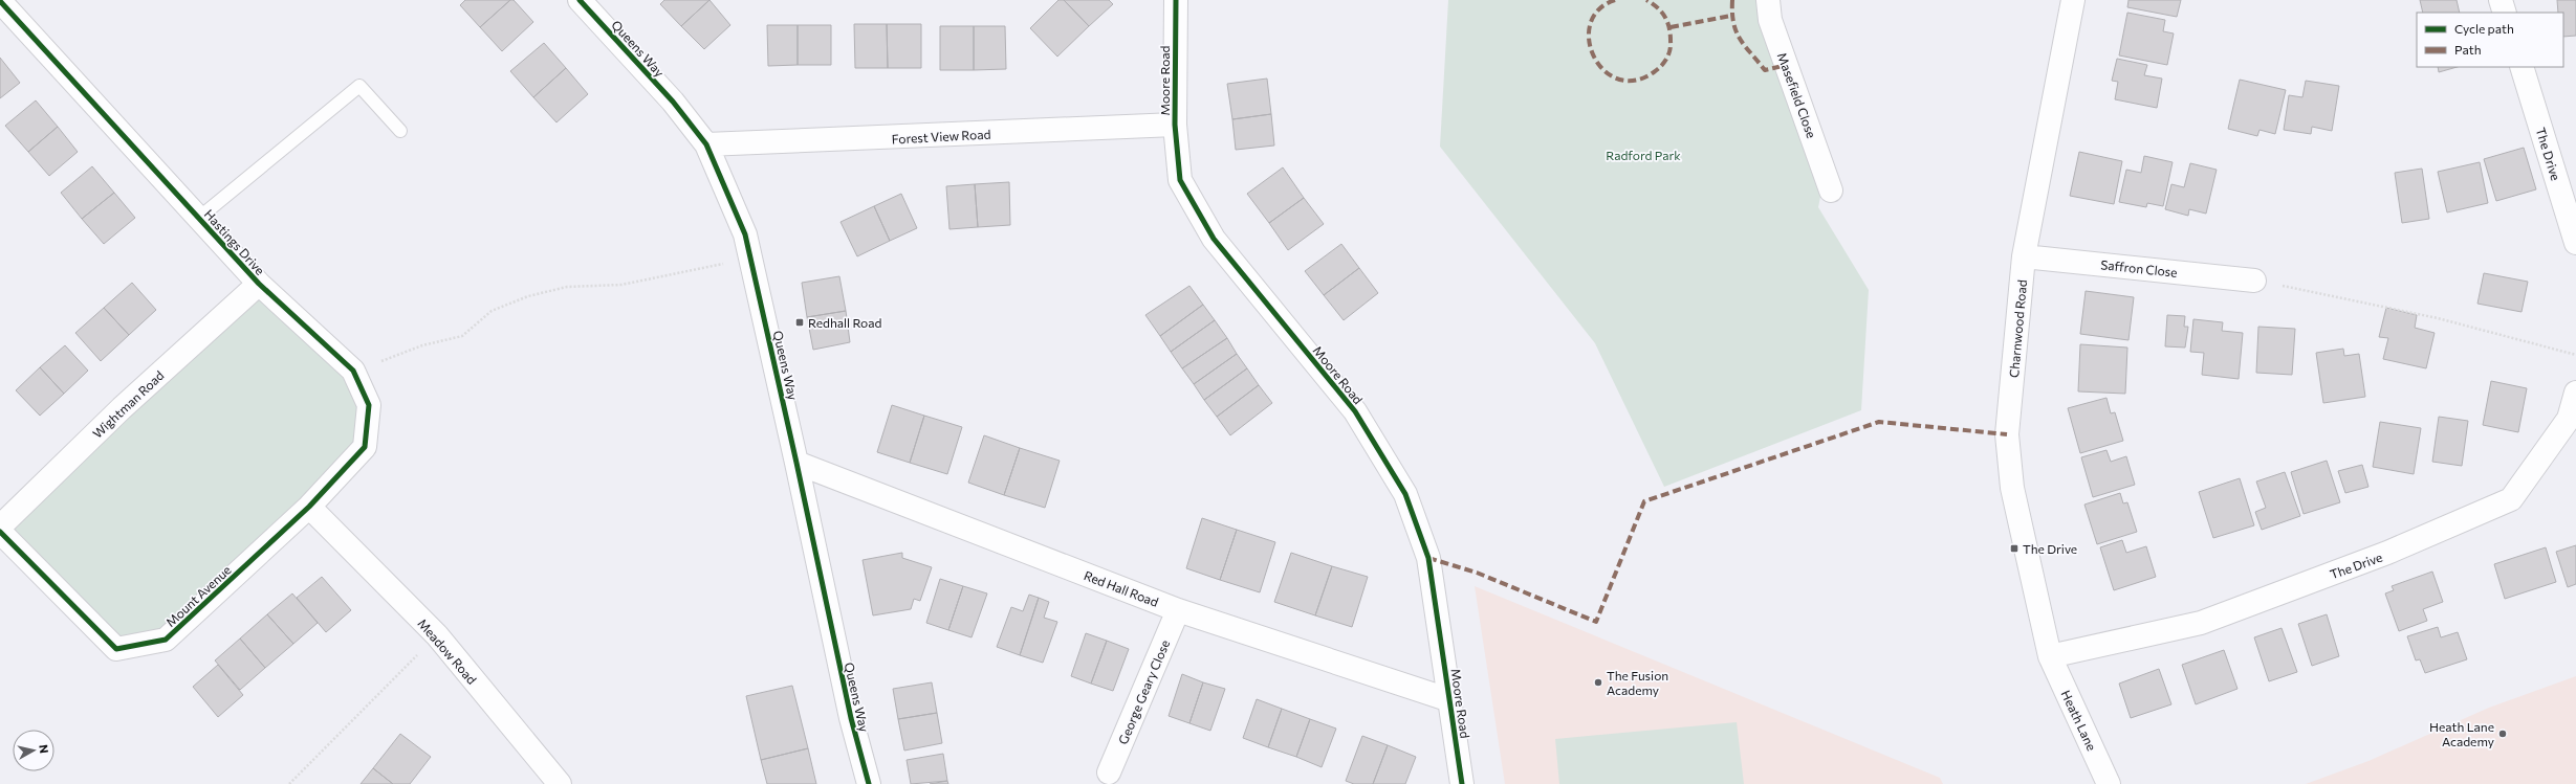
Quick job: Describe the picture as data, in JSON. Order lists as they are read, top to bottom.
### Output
{
  "streets": {
    "street": [
      "Queens Way",
      "Moore Road",
      "Masefield Close",
      "Forest View Road",
      "The Drive",
      "Hastings Drive",
      "Saffron Close",
      "Charnwood Road",
      "Wightman Road",
      "Red Hall Road",
      "Mount Avenue",
      "Meadow Road",
      "George Geary Close",
      "Heath Lane"
    ]
  },
  "crossings": [
    ["Queens Way", "Forest View Road"],
    ["Queens Way", "Red Hall Road"],
    ["Moore Road", "Forest View Road"],
    ["Moore Road", "Red Hall Road"],
    ["The Drive", "Charnwood Road"],
    ["The Drive", "Heath Lane"],
    ["Hastings Drive", "Wightman Road"],
    ["Hastings Drive", "Mount Avenue"],
    ["Hastings Drive", "Meadow Road"],
    ["Saffron Close", "Charnwood Road"],
    ["Charnwood Road", "Heath Lane"],
    ["Red Hall Road", "George Geary Close"],
    ["Mount Avenue", "Meadow Road"]
  ],
  "parks": ["Radford Park"],
  "places": {
    "transit": ["Redhall Road", "The Drive"],
    "other": ["The Fusion Academy", "Heath Lane Academy"]
  },
  "legend": ["Cycle path", "Path"],
  "north": "right"
}
